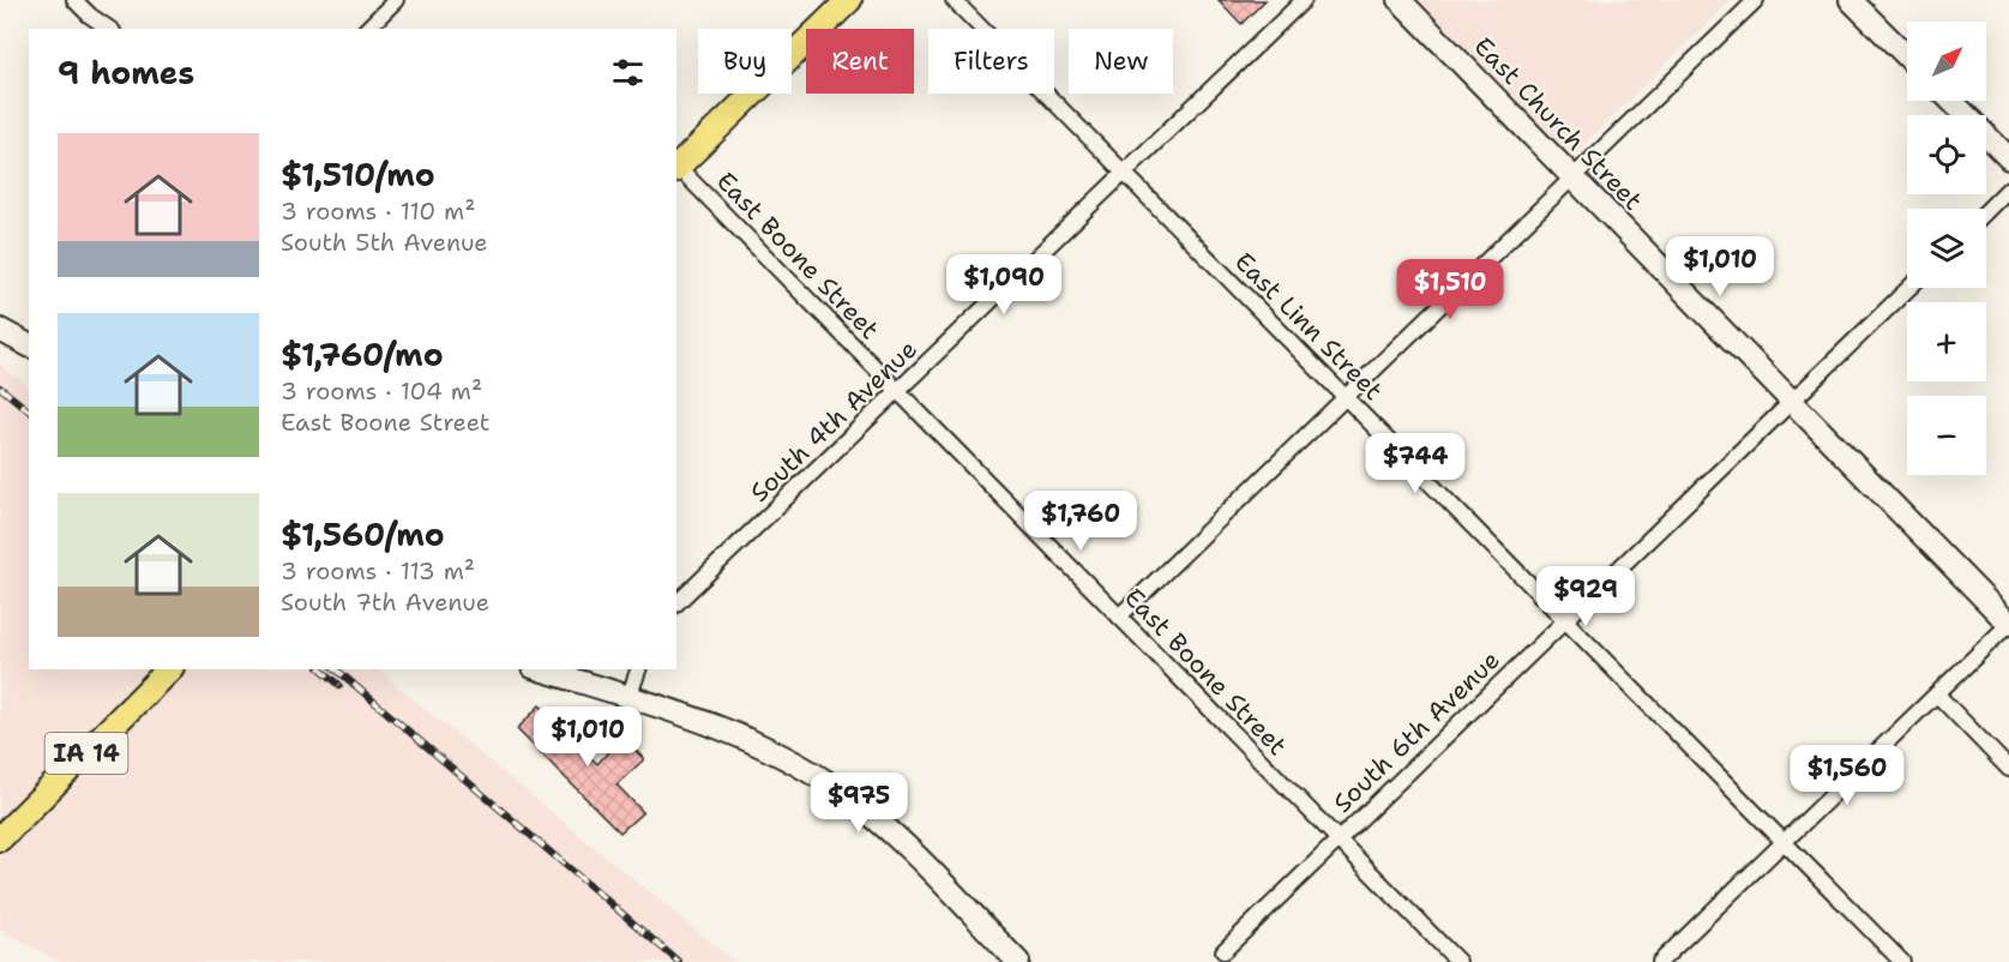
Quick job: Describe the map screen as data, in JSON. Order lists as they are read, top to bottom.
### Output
{
  "streets": {
    "main road": ["IA 14"],
    "street": [
      "East Church Street",
      "East Boone Street",
      "East Linn Street",
      "South 4th Avenue",
      "South 6th Avenue"
    ]
  },
  "crossings": [
    ["East Church Street", "South 6th Avenue"],
    ["East Boone Street", "South 4th Avenue"],
    ["East Boone Street", "South 6th Avenue"],
    ["East Linn Street", "South 4th Avenue"],
    ["East Linn Street", "South 6th Avenue"]
  ],
  "north": "top right",
  "page": {
    "map_buttons": ["+", "−"],
    "chip": [
      "Buy",
      "Rent",
      "Filters",
      "New"
    ],
    "heading": "9 homes",
    "list": [
      {
        "name": "$1,510/mo",
        "note": "3 rooms · 110 m² · South 5th Avenue"
      },
      {
        "name": "$1,760/mo",
        "note": "3 rooms · 104 m² · East Boone Street"
      },
      {
        "name": "$1,560/mo",
        "note": "3 rooms · 113 m² · South 7th Avenue"
      }
    ],
    "price": [
      "$1,010",
      "$1,090",
      "$1,510",
      "$744",
      "$1,760",
      "$929",
      "$1,010",
      "$1,560",
      "$975"
    ]
  }
}
